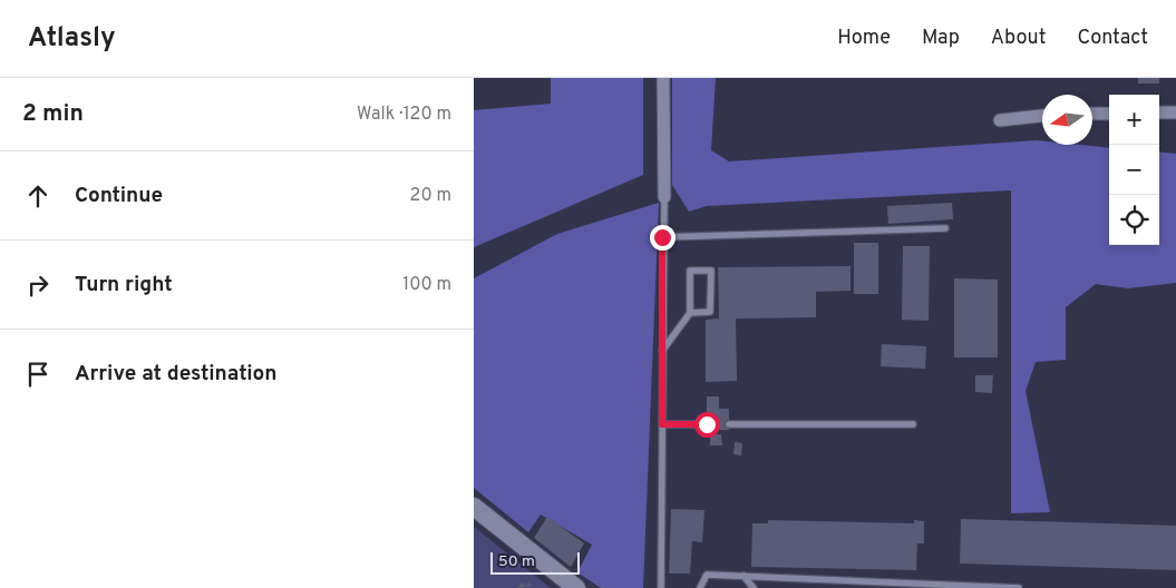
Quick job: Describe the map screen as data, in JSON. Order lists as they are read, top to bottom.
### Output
{
  "scale_bar": "50 m",
  "north": "left",
  "page": {
    "header": "Atlasly",
    "nav": [
      "Home",
      "Map",
      "About",
      "Contact"
    ],
    "heading": ["2 min", "Walk · 120 m"],
    "map_buttons": ["+", "−"],
    "list": [
      ["Continue", "20 m"],
      ["Turn right", "100 m"],
      "Arrive at destination"
    ],
    "scale": "50 m"
  }
}
